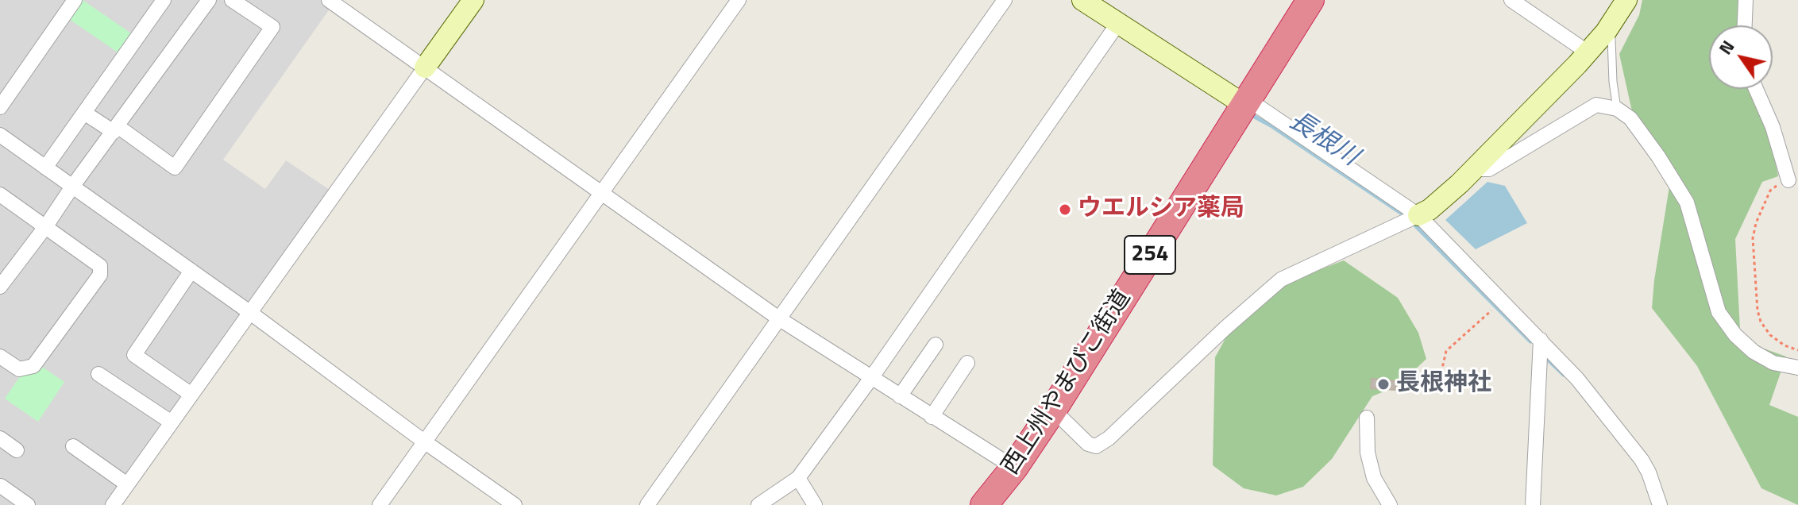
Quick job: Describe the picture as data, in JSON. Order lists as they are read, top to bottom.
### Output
{
  "streets": {
    "highway": ["254", "西上州やまびこ街道"]
  },
  "water": ["長根川"],
  "places": ["ウエルシア薬局", "長根神社"],
  "north": "top left"
}
